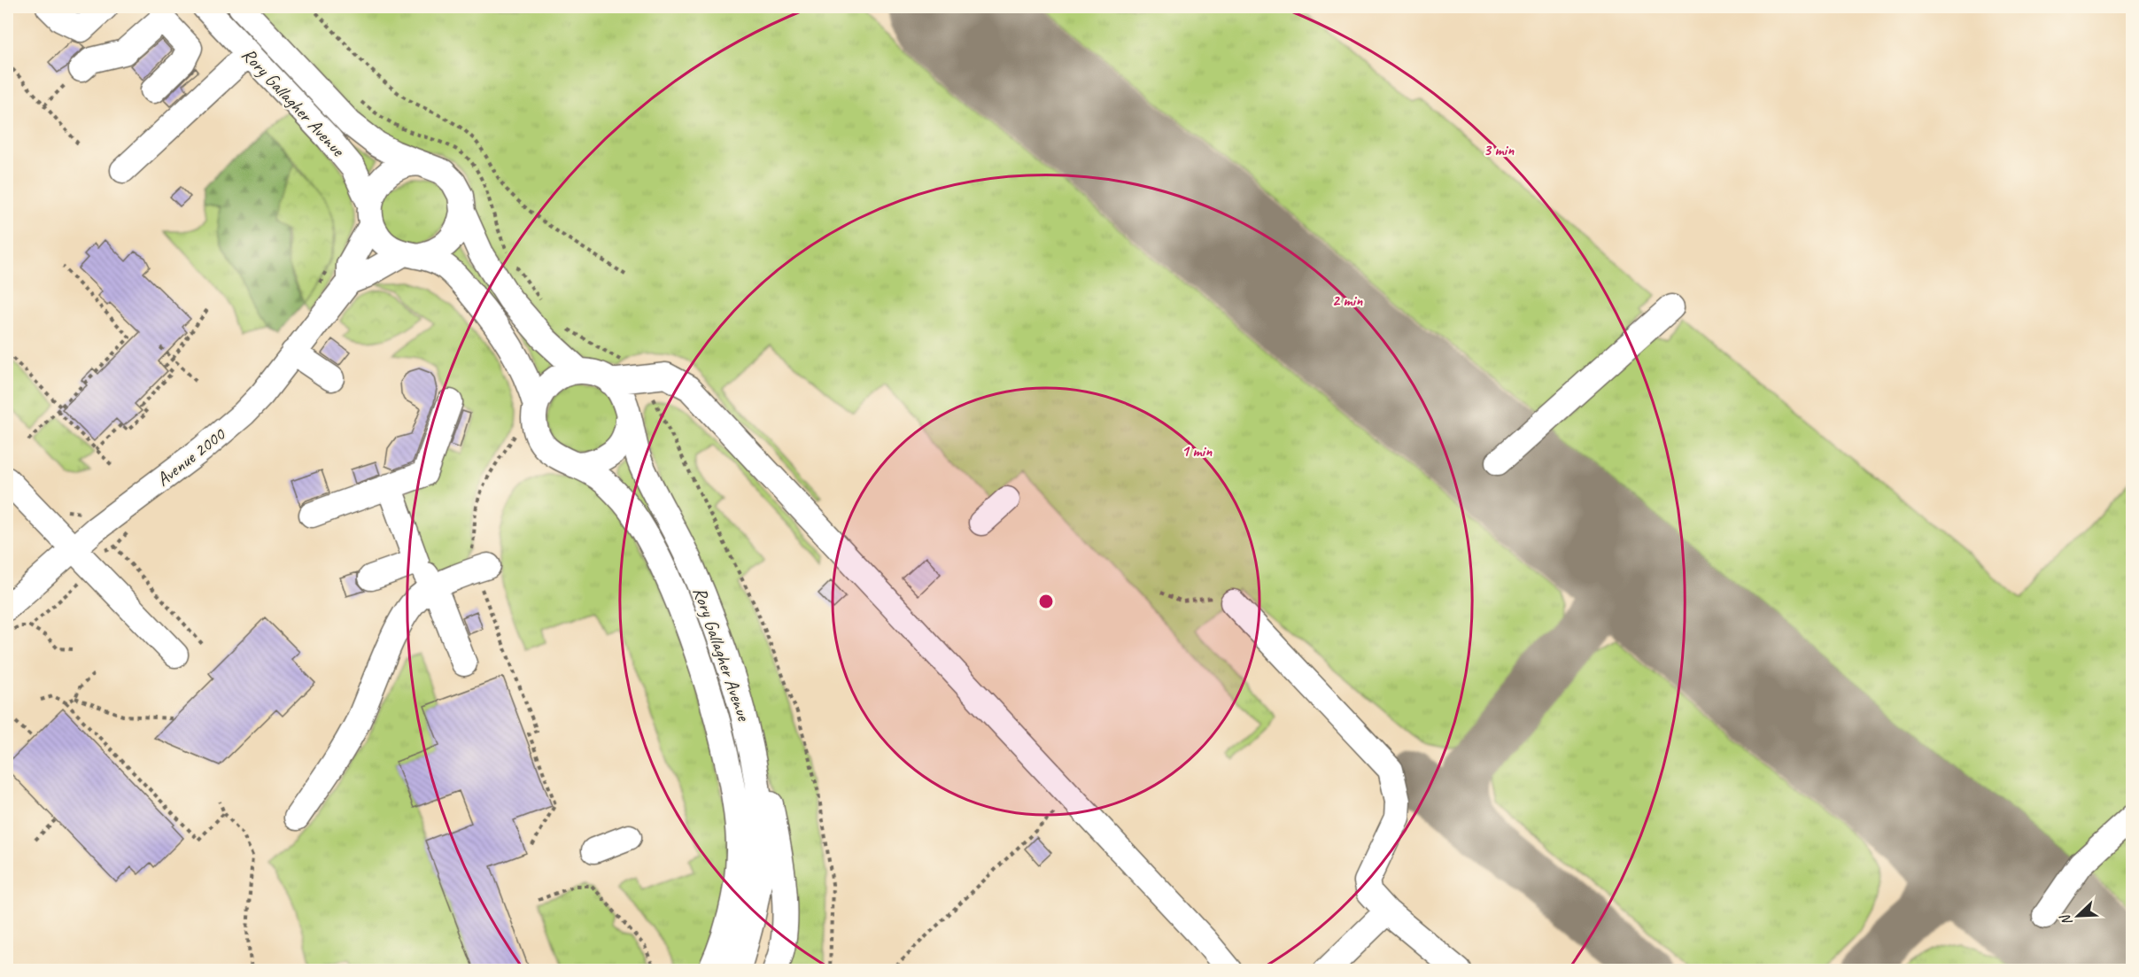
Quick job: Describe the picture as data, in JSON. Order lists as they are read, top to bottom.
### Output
{
  "streets": {
    "street": ["Rory Gallagher Avenue", "Avenue 2000"]
  },
  "north": "bottom left",
  "rings": ["3 min", "2 min", "1 min"]
}
